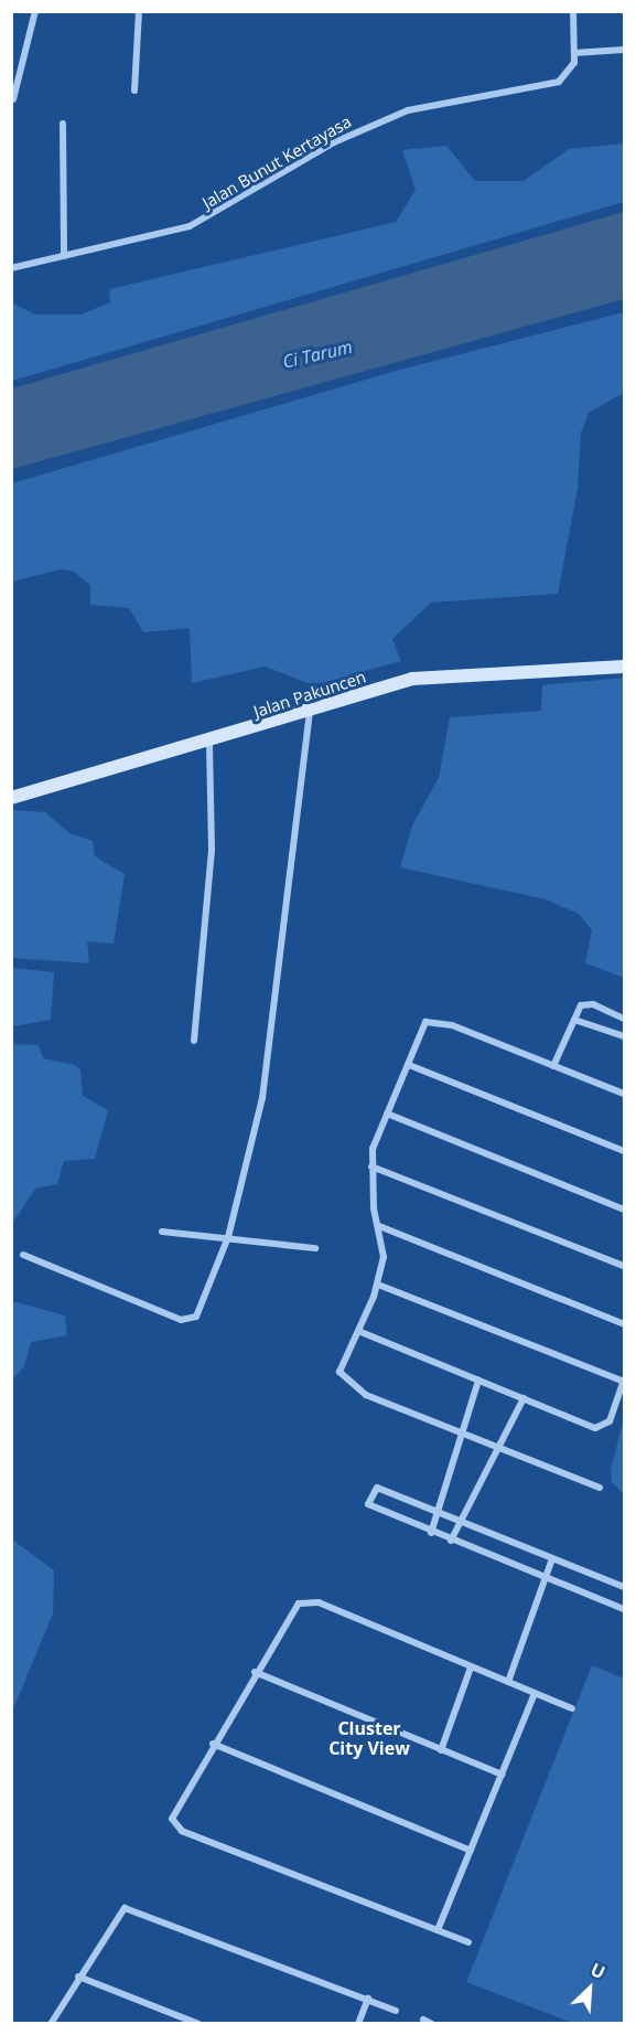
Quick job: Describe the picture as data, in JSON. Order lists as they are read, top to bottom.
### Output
{
  "streets": {
    "street": ["Jalan Bunut Kertayasa", "Jalan Pakuncen"]
  },
  "districts": ["Cluster City View"],
  "water": ["Ci Tarum"],
  "north": "top right"
}
